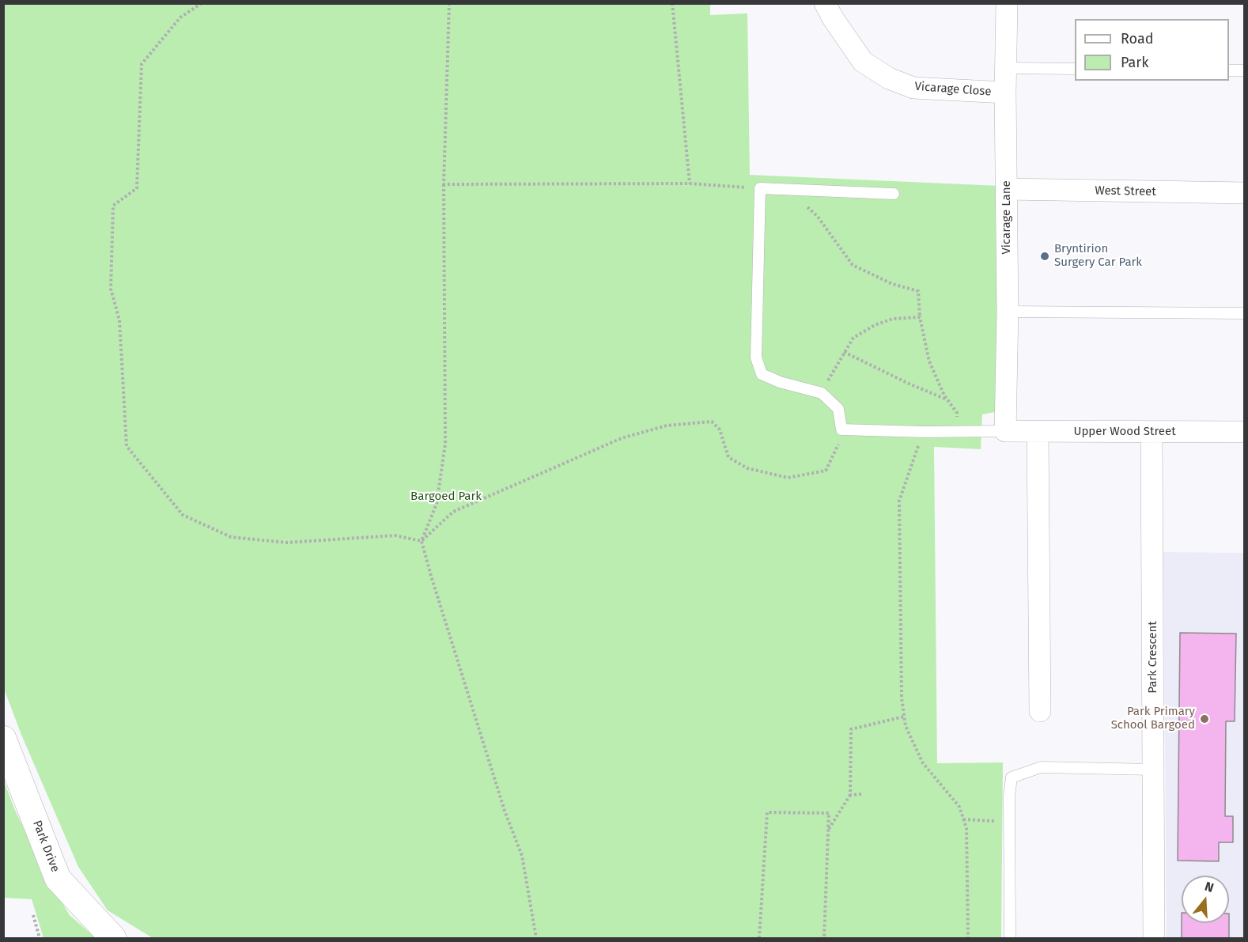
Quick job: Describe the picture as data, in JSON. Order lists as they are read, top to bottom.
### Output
{
  "streets": {
    "street": [
      "Vicarage Close",
      "West Street",
      "Vicarage Lane",
      "Upper Wood Street",
      "Park Crescent",
      "Park Drive"
    ]
  },
  "crossings": [
    ["Vicarage Close", "Vicarage Lane"],
    ["West Street", "Vicarage Lane"],
    ["Vicarage Lane", "Upper Wood Street"],
    ["Upper Wood Street", "Park Crescent"]
  ],
  "parks": ["Bargoed Park"],
  "places": ["Bryntirion Surgery Car Park", "Park Primary School Bargoed"],
  "legend": ["Road", "Park"],
  "north": "top"
}
